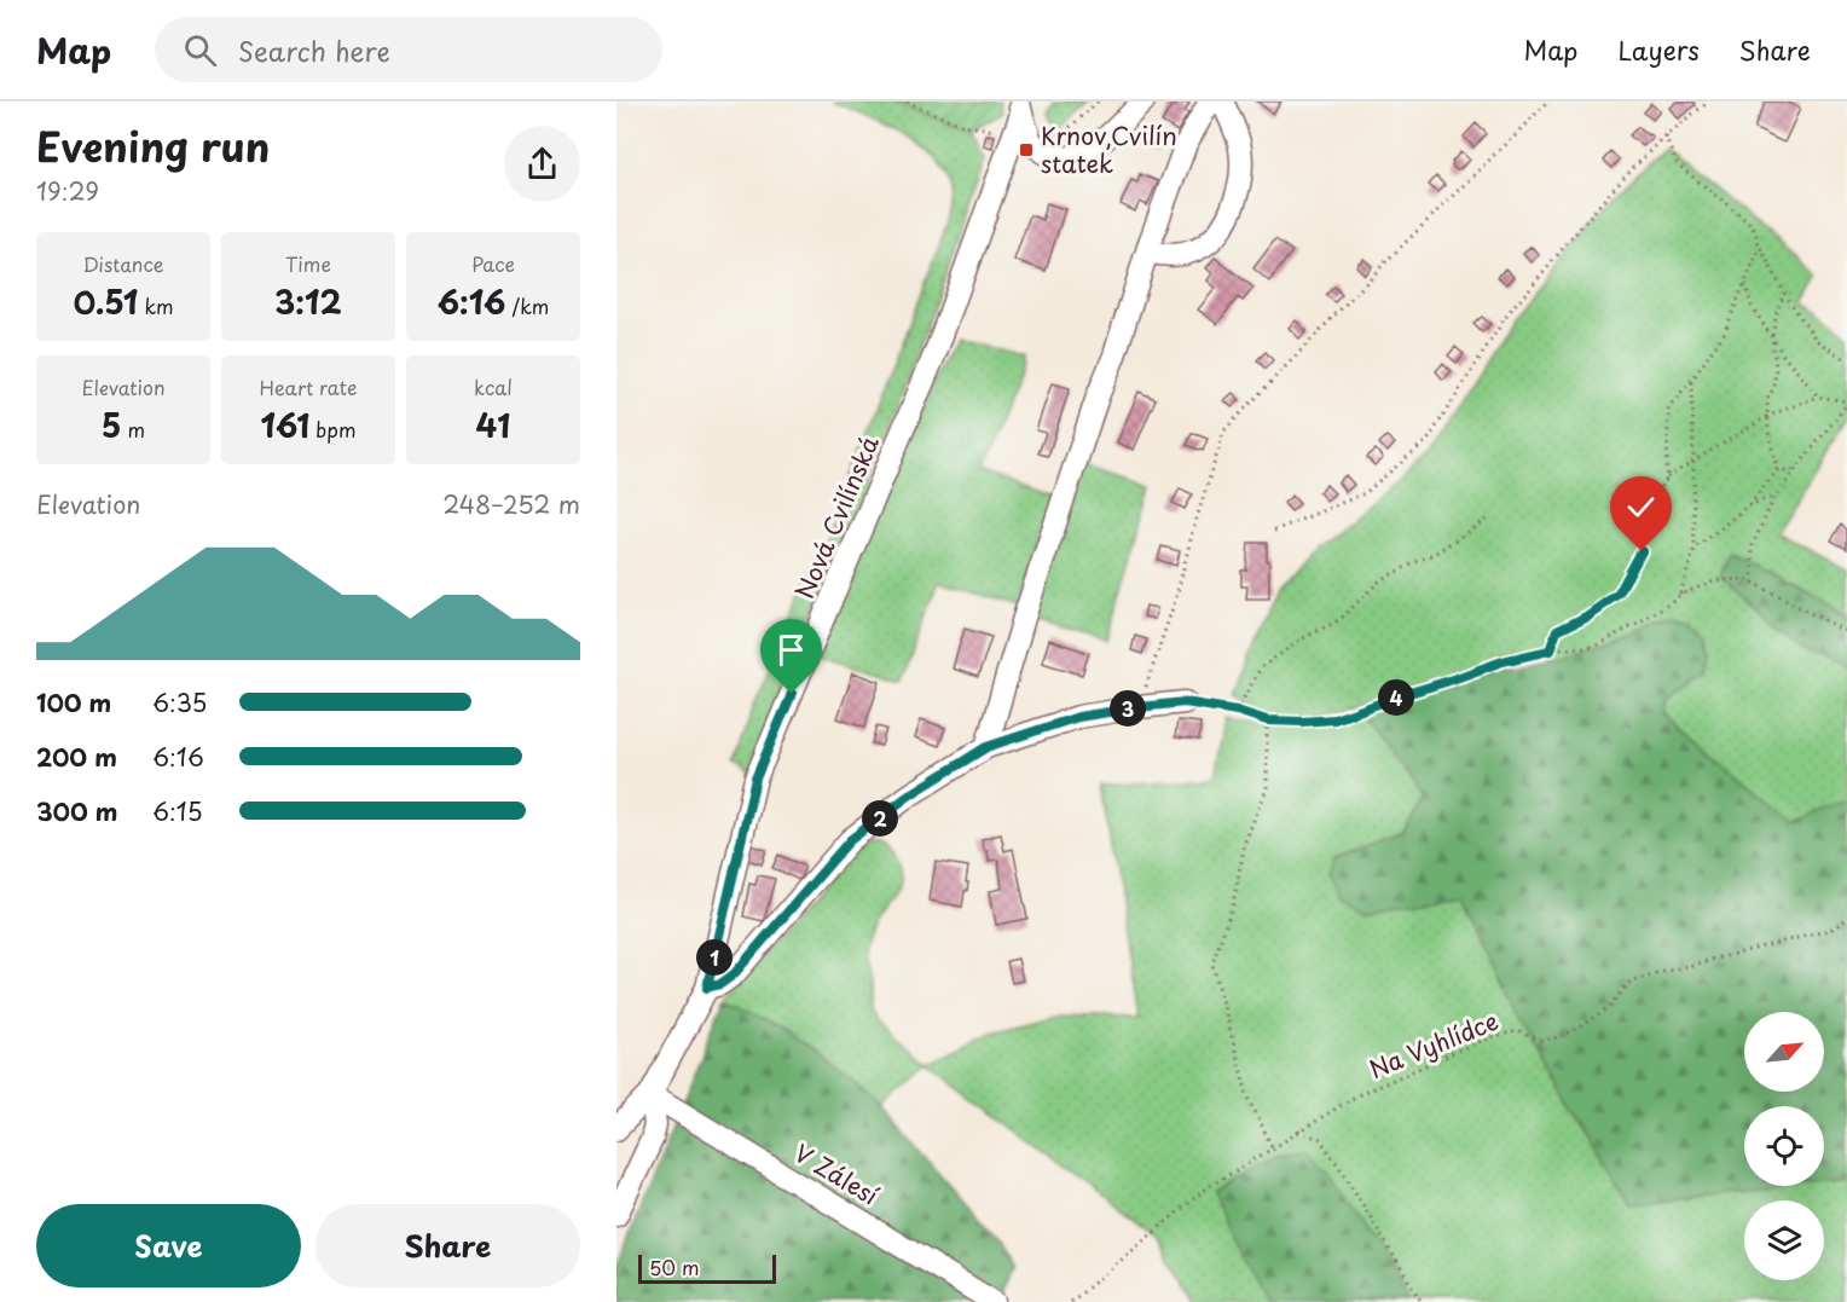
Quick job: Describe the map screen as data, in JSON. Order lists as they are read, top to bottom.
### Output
{
  "streets": {
    "street": ["Nová Cvilínská", "V Zálesí"],
    "path": ["Na Vyhlídce"]
  },
  "crossings": [
    ["Nová Cvilínská", "V Zálesí"]
  ],
  "places": {
    "transit": ["Krnov,Cvilín statek"]
  },
  "scale_bar": "50 m",
  "north": "top right",
  "page": {
    "header": "Map",
    "search": "Search here",
    "nav": ["Map", "Layers", "Share"],
    "heading": ["Evening run", "19:29"],
    "stats": [
      ["Distance", "0.51 km"],
      ["Time", "3:12"],
      ["Pace", "6:16 /km"],
      ["Elevation", "5 m"],
      ["Heart rate", "161 bpm"],
      ["kcal", "41"]
    ],
    "chart": ["Elevation", "248–252 m"],
    "list": [
      {
        "name": "100 m",
        "note": "6:35"
      },
      {
        "name": "200 m",
        "note": "6:16"
      },
      {
        "name": "300 m",
        "note": "6:15"
      }
    ],
    "pins": [
      "4",
      "3",
      "2",
      "1"
    ],
    "buttons": ["Save", "Share"],
    "scale": "50 m"
  }
}
